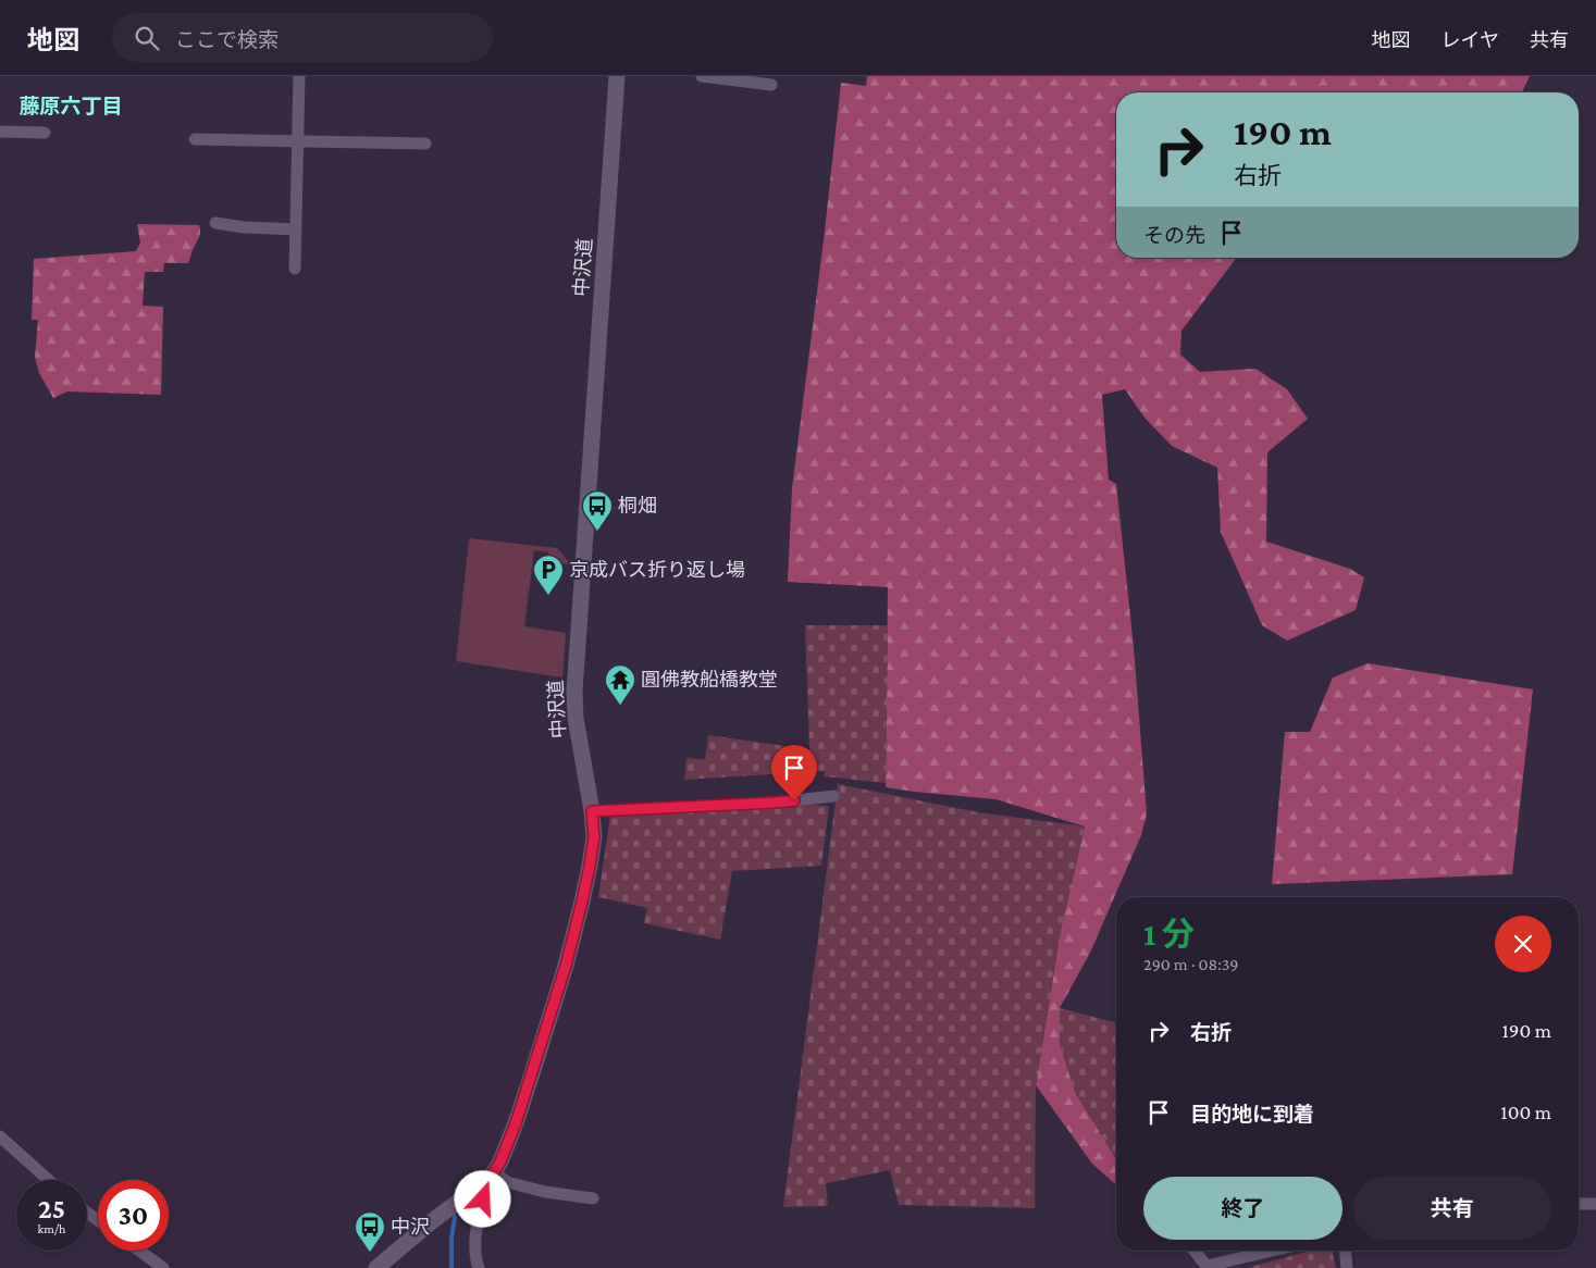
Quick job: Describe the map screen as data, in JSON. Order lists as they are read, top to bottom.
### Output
{
  "streets": {
    "street": ["中沢道"]
  },
  "districts": ["藤原六丁目"],
  "places": {
    "bus stop": ["桐畑", "中沢"],
    "parking": ["京成バス折り返し場"],
    "temple": ["圓佛教船橋教堂"]
  },
  "page": {
    "header": "地図",
    "search": "ここで検索",
    "nav": ["地図", "レイヤ", "共有"],
    "turn": ["190 m", "右折"],
    "then": "その先",
    "heading": ["1 分", "290 m · 08:39"],
    "list": [
      {
        "name": "右折",
        "value": "190 m"
      },
      {
        "name": "目的地に到着",
        "value": "100 m"
      }
    ],
    "buttons": ["終了", "共有"],
    "speed": "25 km/h",
    "limit": "30"
  }
}
